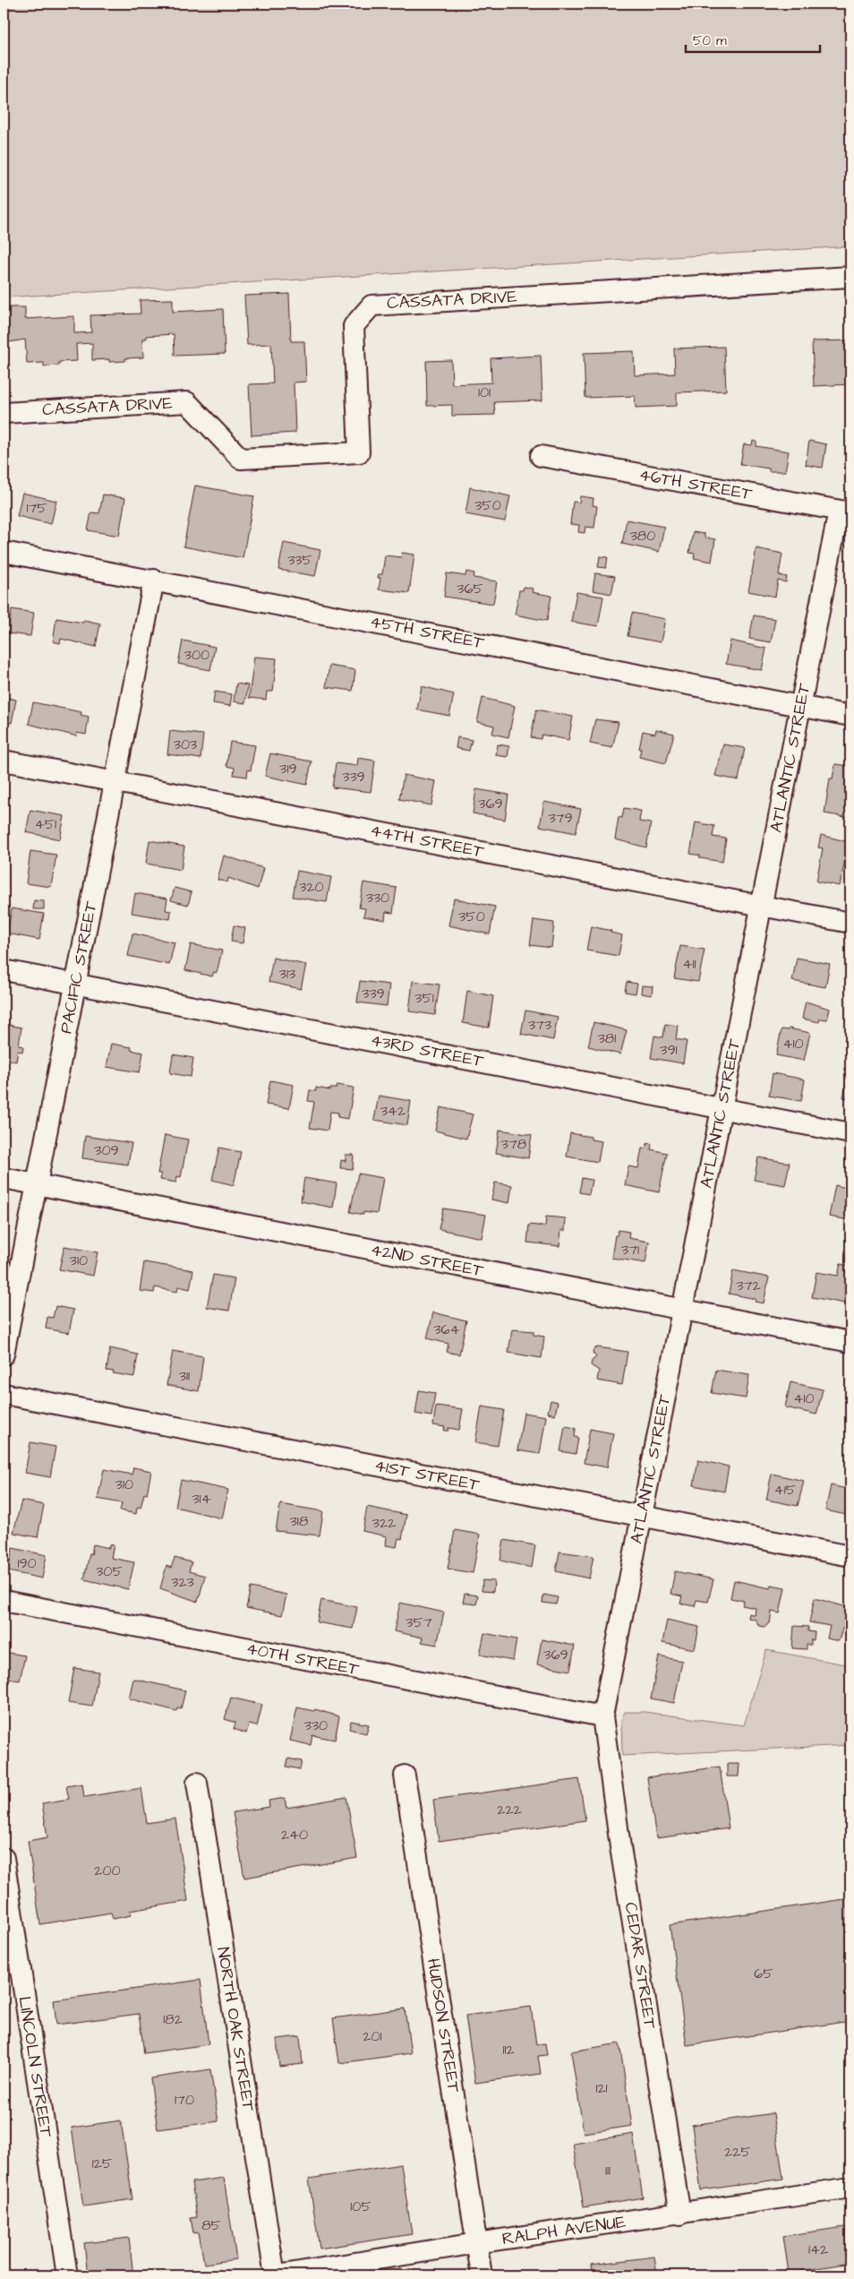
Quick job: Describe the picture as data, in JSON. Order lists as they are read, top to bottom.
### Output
{
  "streets": {
    "street": [
      "CASSATA DRIVE",
      "46TH STREET",
      "45TH STREET",
      "ATLANTIC STREET",
      "44TH STREET",
      "PACIFIC STREET",
      "43RD STREET",
      "42ND STREET",
      "41ST STREET",
      "40TH STREET",
      "CEDAR STREET",
      "HUDSON STREET",
      "NORTH OAK STREET",
      "LINCOLN STREET",
      "RALPH AVENUE"
    ]
  },
  "crossings": [
    ["46TH STREET", "ATLANTIC STREET"],
    ["45TH STREET", "ATLANTIC STREET"],
    ["45TH STREET", "PACIFIC STREET"],
    ["ATLANTIC STREET", "44TH STREET"],
    ["ATLANTIC STREET", "43RD STREET"],
    ["ATLANTIC STREET", "42ND STREET"],
    ["ATLANTIC STREET", "41ST STREET"],
    ["ATLANTIC STREET", "40TH STREET"],
    ["ATLANTIC STREET", "CEDAR STREET"],
    ["44TH STREET", "PACIFIC STREET"],
    ["PACIFIC STREET", "43RD STREET"],
    ["PACIFIC STREET", "42ND STREET"],
    ["40TH STREET", "CEDAR STREET"],
    ["CEDAR STREET", "RALPH AVENUE"],
    ["HUDSON STREET", "RALPH AVENUE"],
    ["NORTH OAK STREET", "RALPH AVENUE"]
  ],
  "house_numbers": [
    "101",
    "350",
    "175",
    "380",
    "335",
    "365",
    "300",
    "303",
    "319",
    "339",
    "369",
    "379",
    "451",
    "320",
    "330",
    "350",
    "411",
    "313",
    "339",
    "351",
    "373",
    "381",
    "410",
    "391",
    "342",
    "378",
    "309",
    "371",
    "310",
    "372",
    "364",
    "311",
    "410",
    "310",
    "415",
    "314",
    "318",
    "322",
    "190",
    "305",
    "323",
    "357",
    "369",
    "330",
    "222",
    "240",
    "200",
    "65",
    "182",
    "201",
    "112",
    "121",
    "170",
    "225",
    "125",
    "111",
    "105",
    "85",
    "142"
  ],
  "scale_bar": "50 m"
}
